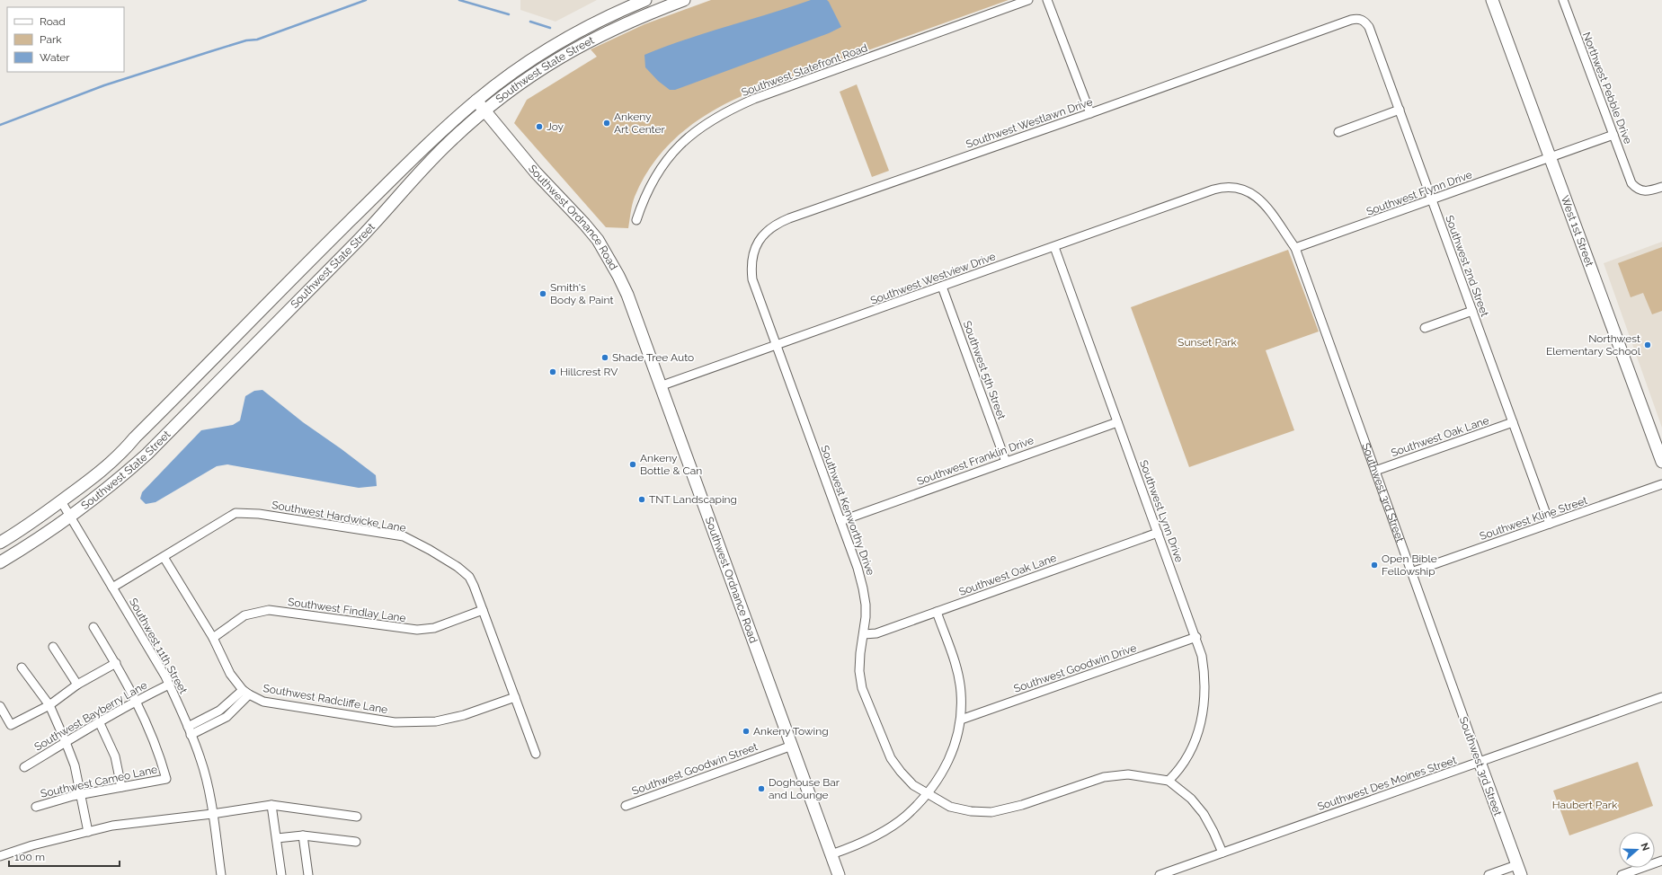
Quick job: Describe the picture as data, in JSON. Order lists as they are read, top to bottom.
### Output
{
  "streets": {
    "main road": [
      "Southwest State Street",
      "Southwest Ordnance Road",
      "West 1st Street",
      "Southwest 3rd Street"
    ],
    "street": [
      "Southwest Statefront Road",
      "Northwest Pebble Drive",
      "Southwest Westlawn Drive",
      "Southwest Flynn Drive",
      "Southwest 2nd Street",
      "Southwest Westview Drive",
      "Southwest 5th Street",
      "Southwest Oak Lane",
      "Southwest Franklin Drive",
      "Southwest Kenworthy Drive",
      "Southwest Lynn Drive",
      "Southwest Hardwicke Lane",
      "Southwest Kline Street",
      "Southwest Findlay Lane",
      "Southwest 11th Street",
      "Southwest Goodwin Drive",
      "Southwest Radcliffe Lane",
      "Southwest Bayberry Lane",
      "Southwest Goodwin Street",
      "Southwest Cameo Lane",
      "Southwest Des Moines Street"
    ]
  },
  "crossings": [
    ["Southwest State Street", "Southwest Ordnance Road"],
    ["Southwest State Street", "Southwest 11th Street"],
    ["Northwest Pebble Drive", "Southwest Flynn Drive"],
    ["Southwest Westlawn Drive", "Southwest 2nd Street"],
    ["Southwest Westlawn Drive", "Southwest Kenworthy Drive"],
    ["Southwest Flynn Drive", "West 1st Street"],
    ["Southwest Flynn Drive", "Southwest 2nd Street"],
    ["Southwest Flynn Drive", "Southwest 3rd Street"],
    ["Southwest Ordnance Road", "Southwest Westview Drive"],
    ["Southwest Ordnance Road", "Southwest Goodwin Street"],
    ["Southwest 2nd Street", "Southwest Oak Lane"],
    ["Southwest 2nd Street", "Southwest Kline Street"],
    ["Southwest Westview Drive", "Southwest 5th Street"],
    ["Southwest Westview Drive", "Southwest 3rd Street"],
    ["Southwest Westview Drive", "Southwest Kenworthy Drive"],
    ["Southwest Westview Drive", "Southwest Lynn Drive"],
    ["Southwest 5th Street", "Southwest Franklin Drive"],
    ["Southwest Oak Lane", "Southwest 3rd Street"],
    ["Southwest Oak Lane", "Southwest Kenworthy Drive"],
    ["Southwest Oak Lane", "Southwest Lynn Drive"],
    ["Southwest Franklin Drive", "Southwest Kenworthy Drive"],
    ["Southwest Franklin Drive", "Southwest Lynn Drive"],
    ["Southwest 3rd Street", "Southwest Kline Street"],
    ["Southwest 3rd Street", "Southwest Des Moines Street"],
    ["Southwest Kenworthy Drive", "Southwest Lynn Drive"],
    ["Southwest Kenworthy Drive", "Southwest Des Moines Street"],
    ["Southwest Lynn Drive", "Southwest Goodwin Drive"],
    ["Southwest Hardwicke Lane", "Southwest Findlay Lane"],
    ["Southwest Hardwicke Lane", "Southwest 11th Street"],
    ["Southwest Hardwicke Lane", "Southwest Radcliffe Lane"],
    ["Southwest Findlay Lane", "Southwest Radcliffe Lane"],
    ["Southwest 11th Street", "Southwest Bayberry Lane"],
    ["Southwest Bayberry Lane", "Southwest Cameo Lane"]
  ],
  "parks": ["Sunset Park", "Haubert Park"],
  "places": [
    "Ankeny Art Center",
    "Joy",
    "Smith's Body & Paint",
    "Northwest Elementary School",
    "Shade Tree Auto",
    "Hillcrest RV",
    "Ankeny Bottle & Can",
    "TNT Landscaping",
    "Open Bible Fellowship",
    "Ankeny Towing",
    "Doghouse Bar and Lounge"
  ],
  "legend": ["Road", "Park", "Water"],
  "scale_bar": "100 m",
  "north": "right"
}
